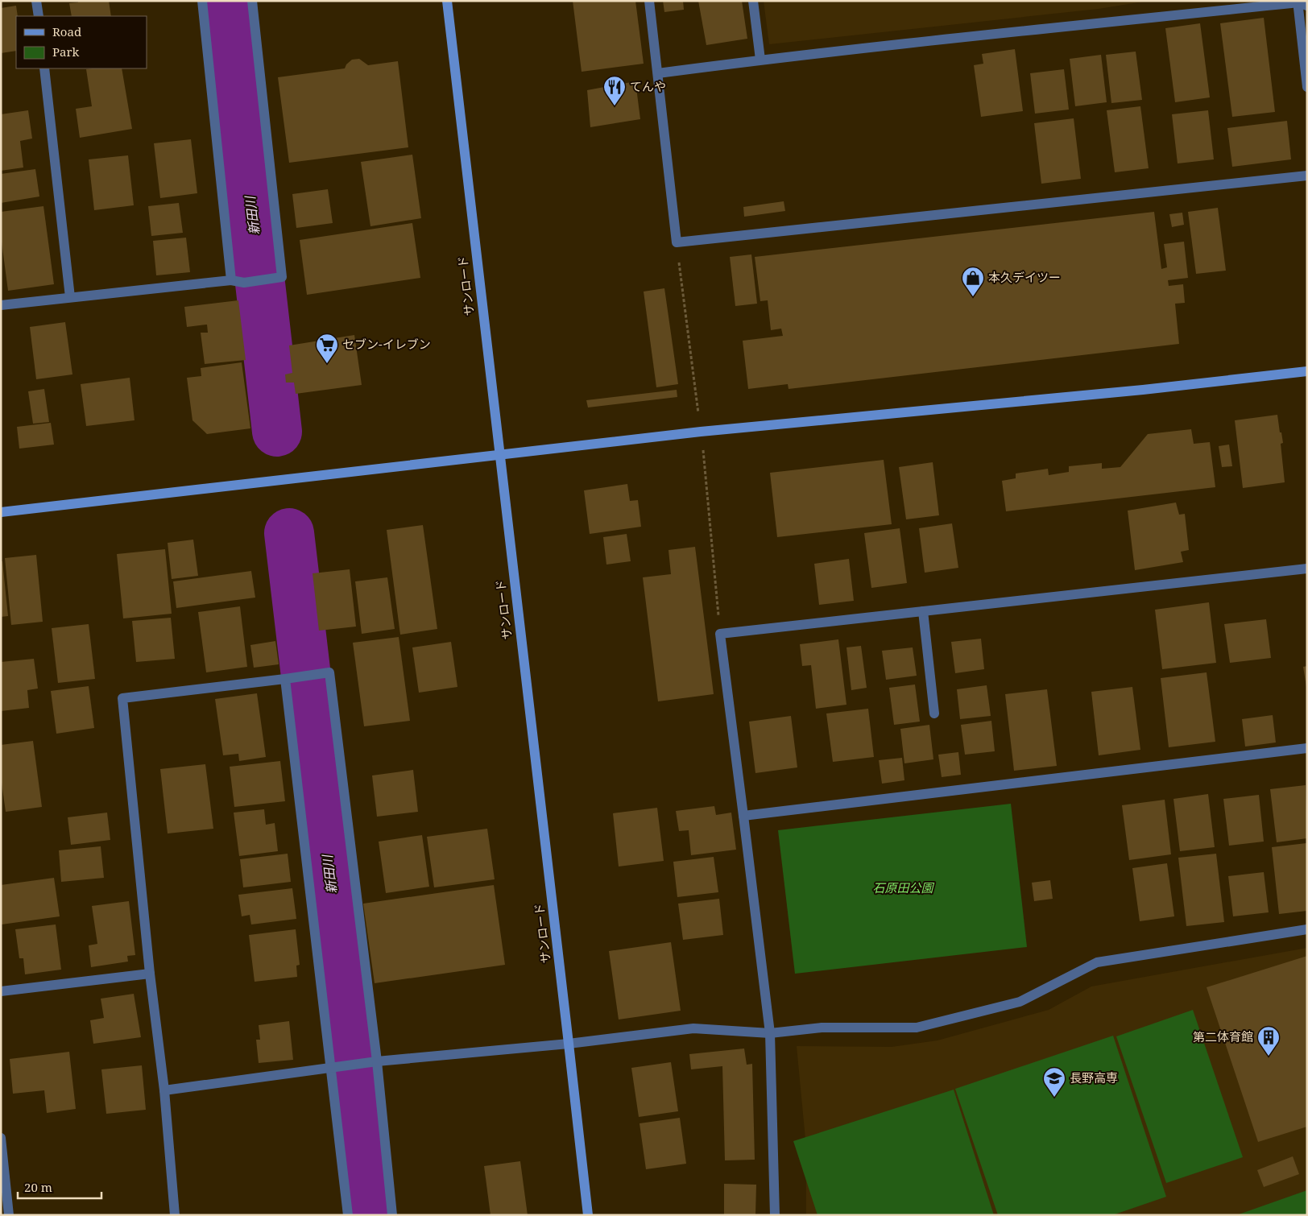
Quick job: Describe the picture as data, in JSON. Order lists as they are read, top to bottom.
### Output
{
  "streets": {
    "street": ["サンロード"]
  },
  "water": ["新田川"],
  "parks": ["石原田公園"],
  "places": {
    "restaurant": ["てんや"],
    "shop": ["本久デイツー"],
    "supermarket": ["セブン-イレブン"],
    "building": ["第二体育館"],
    "school or university": ["長野高専"]
  },
  "legend": ["Road", "Park"],
  "scale_bar": "20 m"
}
